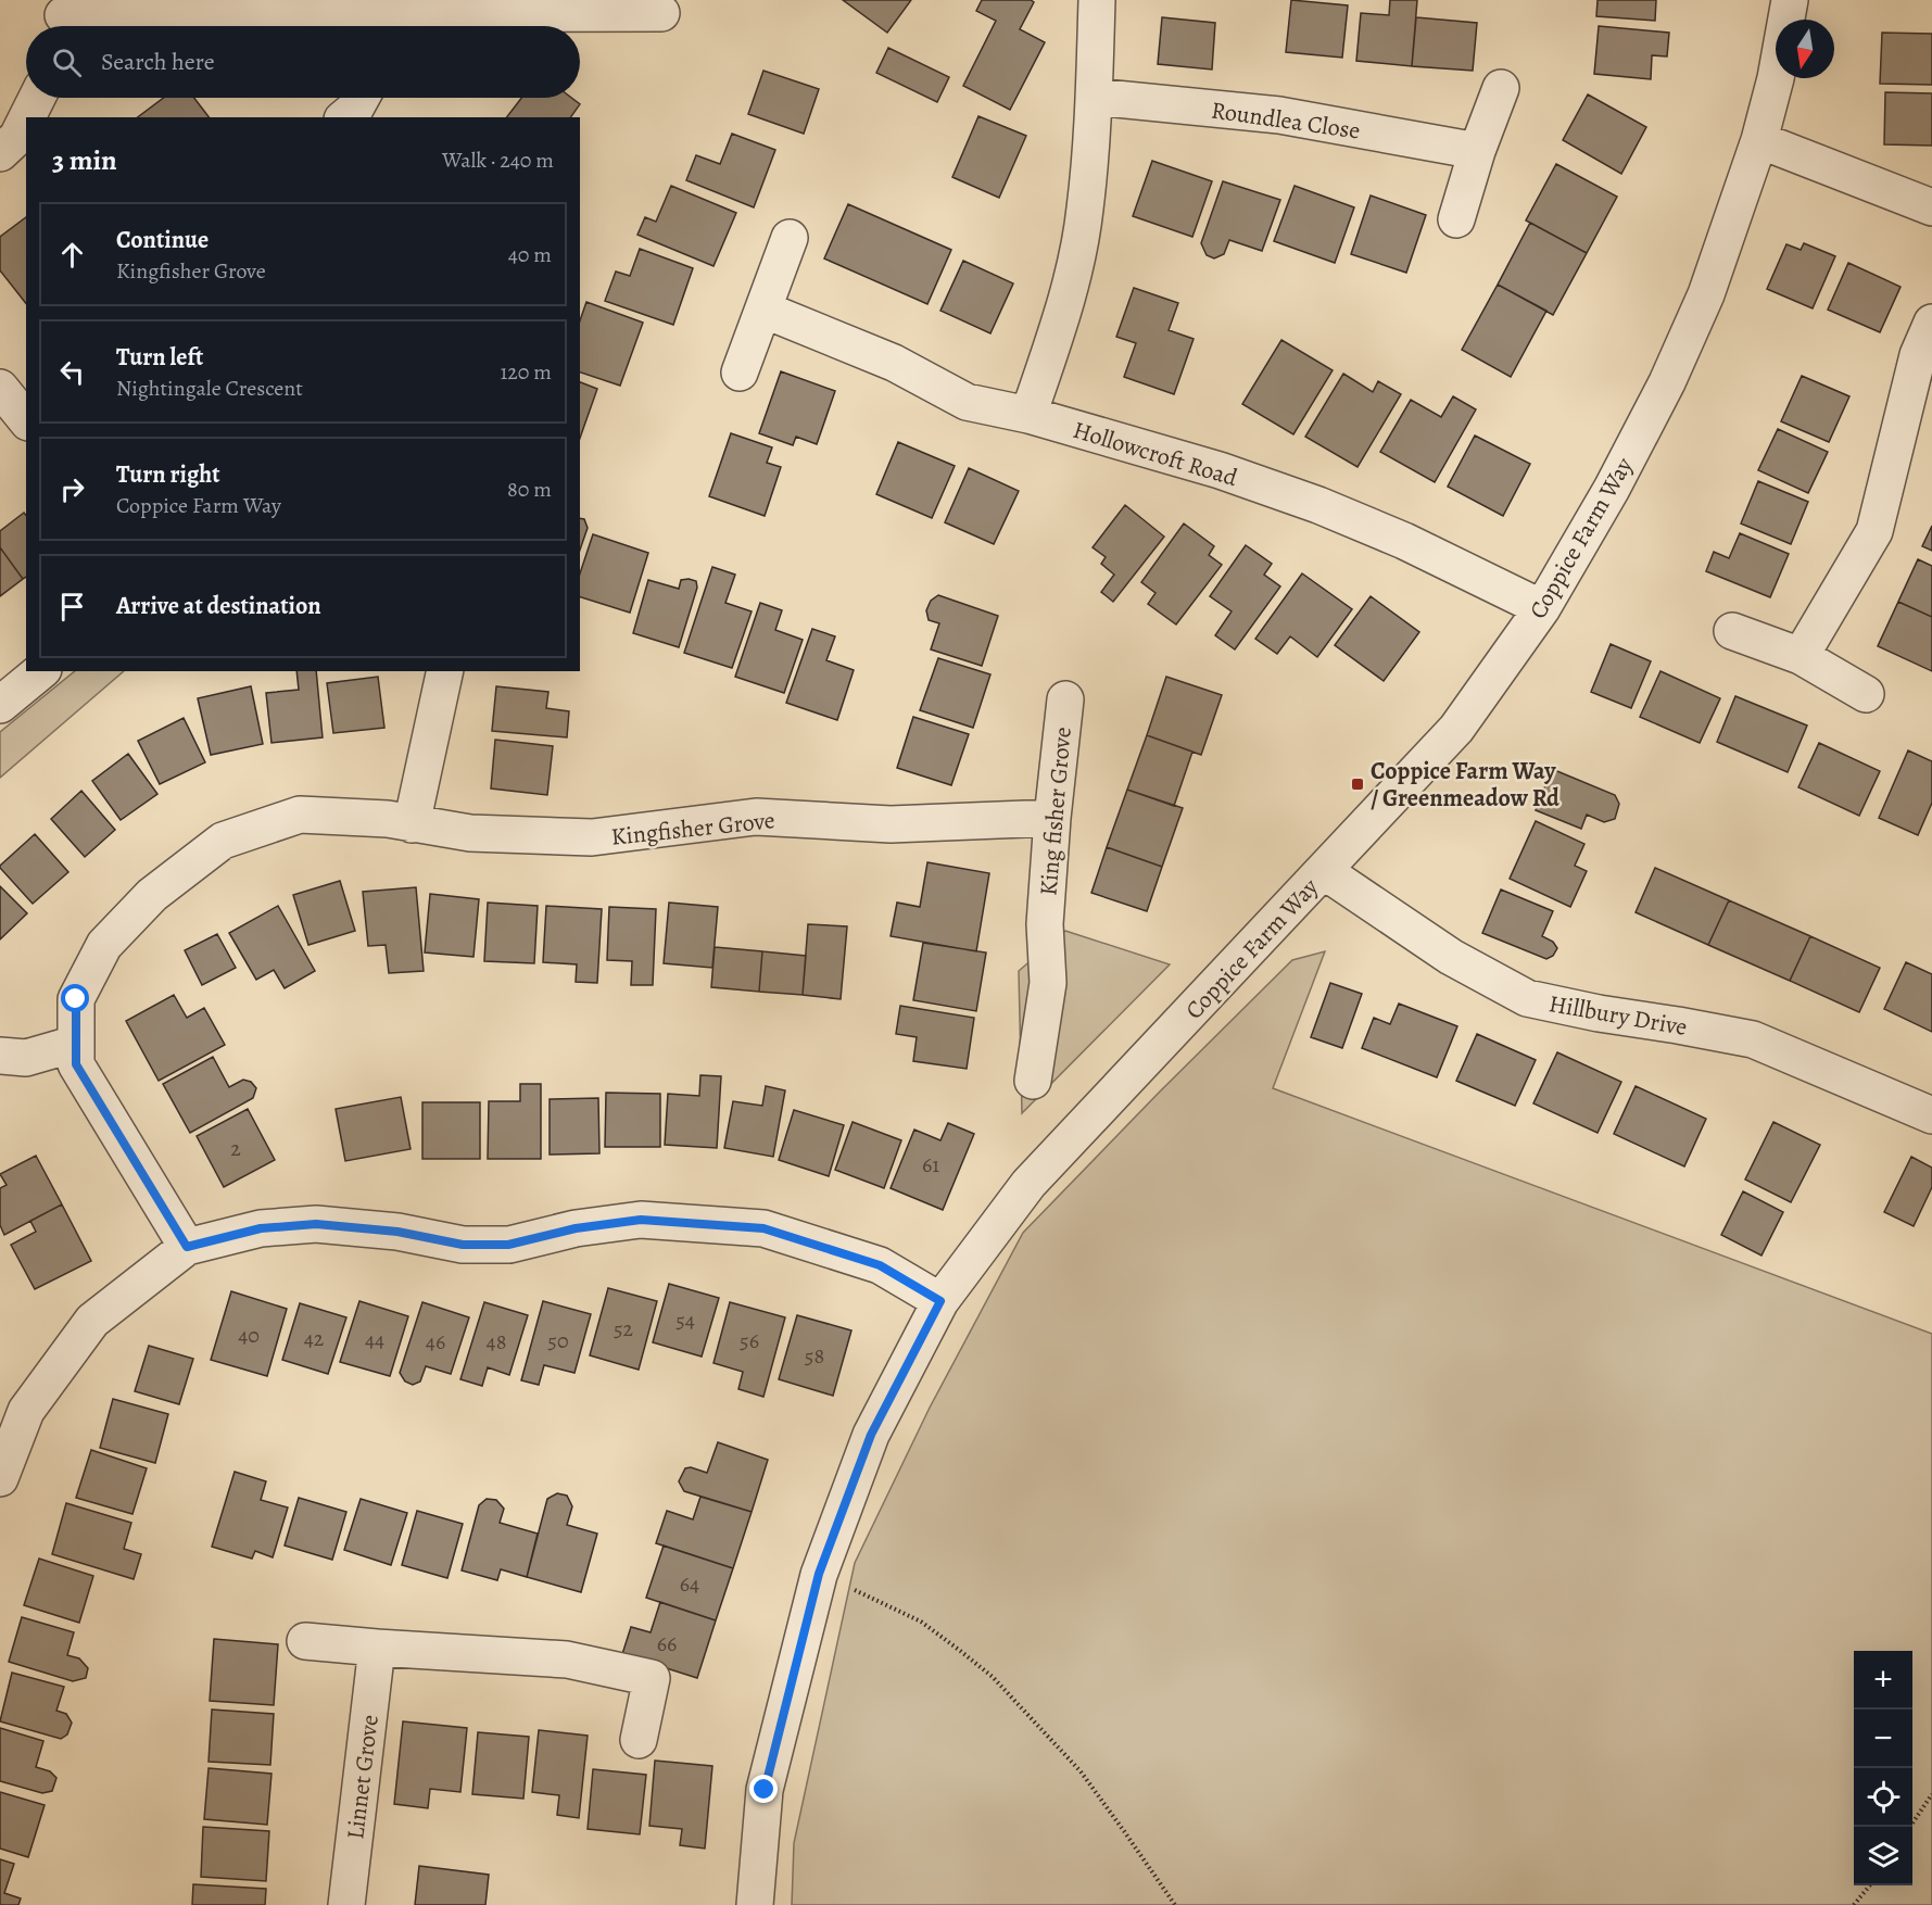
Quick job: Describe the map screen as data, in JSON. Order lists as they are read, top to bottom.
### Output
{
  "streets": {
    "street": [
      "Roundlea Close",
      "Hollowcroft Road",
      "Coppice Farm Way",
      "King fisher Grove",
      "Kingfisher Grove",
      "Hillbury Drive",
      "Linnet Grove"
    ]
  },
  "crossings": [
    ["Hollowcroft Road", "Coppice Farm Way"],
    ["Coppice Farm Way", "Hillbury Drive"],
    ["King fisher Grove", "Kingfisher Grove"]
  ],
  "places": {
    "transit": ["Coppice Farm Way / Greenmeadow Rd"]
  },
  "house_numbers": [
    "2",
    "61",
    "54",
    "52",
    "40",
    "42",
    "44",
    "50",
    "56",
    "46",
    "48",
    "58",
    "64",
    "66"
  ],
  "north": "bottom",
  "page": {
    "search": "Search here",
    "heading": ["3 min", "Walk · 240 m"],
    "list": [
      ["Continue", "Kingfisher Grove", "40 m"],
      ["Turn left", "Nightingale Crescent", "120 m"],
      ["Turn right", "Coppice Farm Way", "80 m"],
      "Arrive at destination"
    ],
    "map_buttons": ["+", "−"]
  }
}
